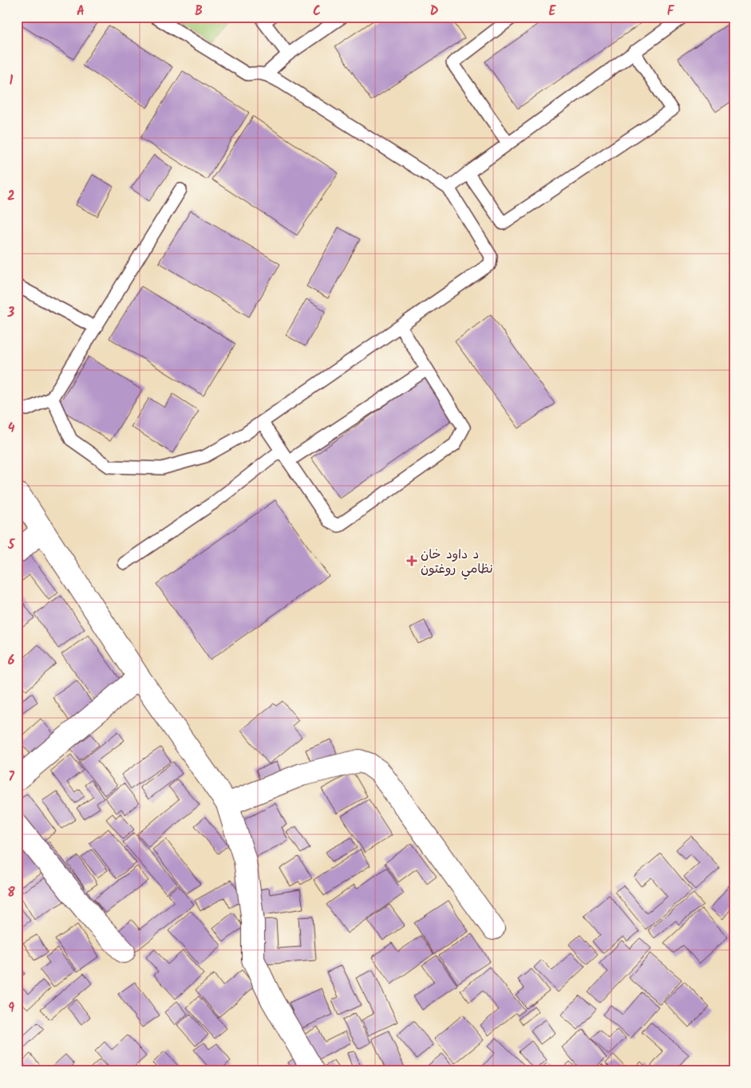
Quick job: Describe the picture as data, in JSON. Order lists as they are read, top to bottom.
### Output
{
  "places": {
    "health": ["د داود خان نظامي روغتون"]
  },
  "grid": {
    "columns": [
      "A",
      "B",
      "C",
      "D",
      "E",
      "F"
    ],
    "rows": [
      "1",
      "2",
      "3",
      "4",
      "5",
      "6",
      "7",
      "8",
      "9"
    ]
  }
}
